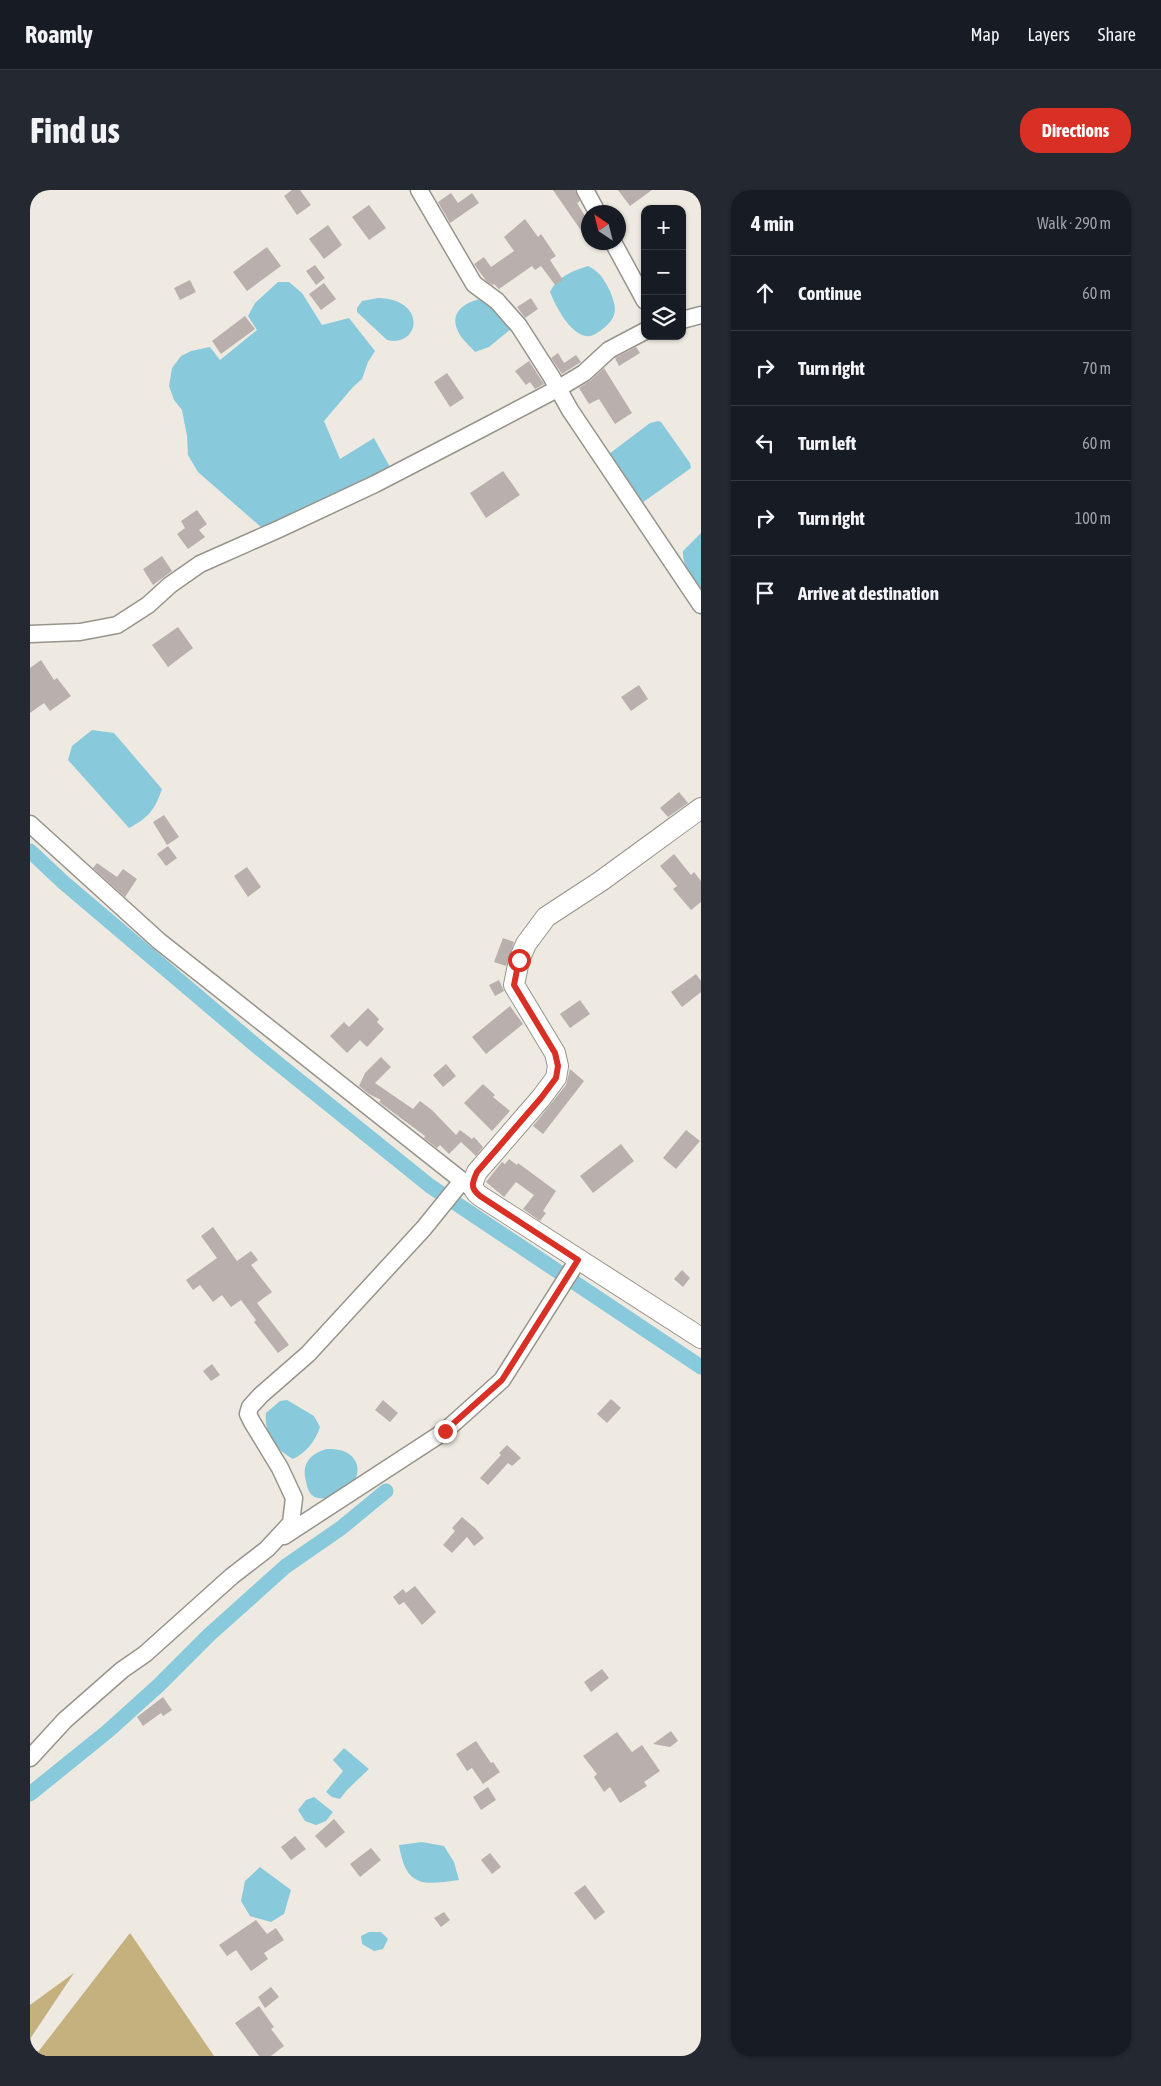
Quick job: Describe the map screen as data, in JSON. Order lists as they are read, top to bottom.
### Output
{
  "north": "top left",
  "page": {
    "header": "Roamly",
    "nav": ["Map", "Layers", "Share"],
    "buttons": "Directions",
    "title": "Find us",
    "heading": ["4 min", "Walk · 290 m"],
    "map_buttons": ["+", "−"],
    "list": [
      ["Continue", "60 m"],
      ["Turn right", "70 m"],
      ["Turn left", "60 m"],
      ["Turn right", "100 m"],
      "Arrive at destination"
    ]
  }
}
